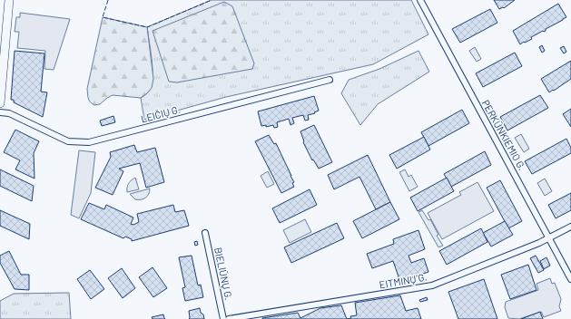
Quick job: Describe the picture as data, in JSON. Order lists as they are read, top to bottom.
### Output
{
  "streets": {
    "street": [
      "LEIČIŲ G.",
      "PERKŪNKIEMIO G.",
      "BIELIŪNŲ G.",
      "EITMINŲ G."
    ]
  },
  "crossings": [
    ["PERKŪNKIEMIO G.", "EITMINŲ G."]
  ]
}
